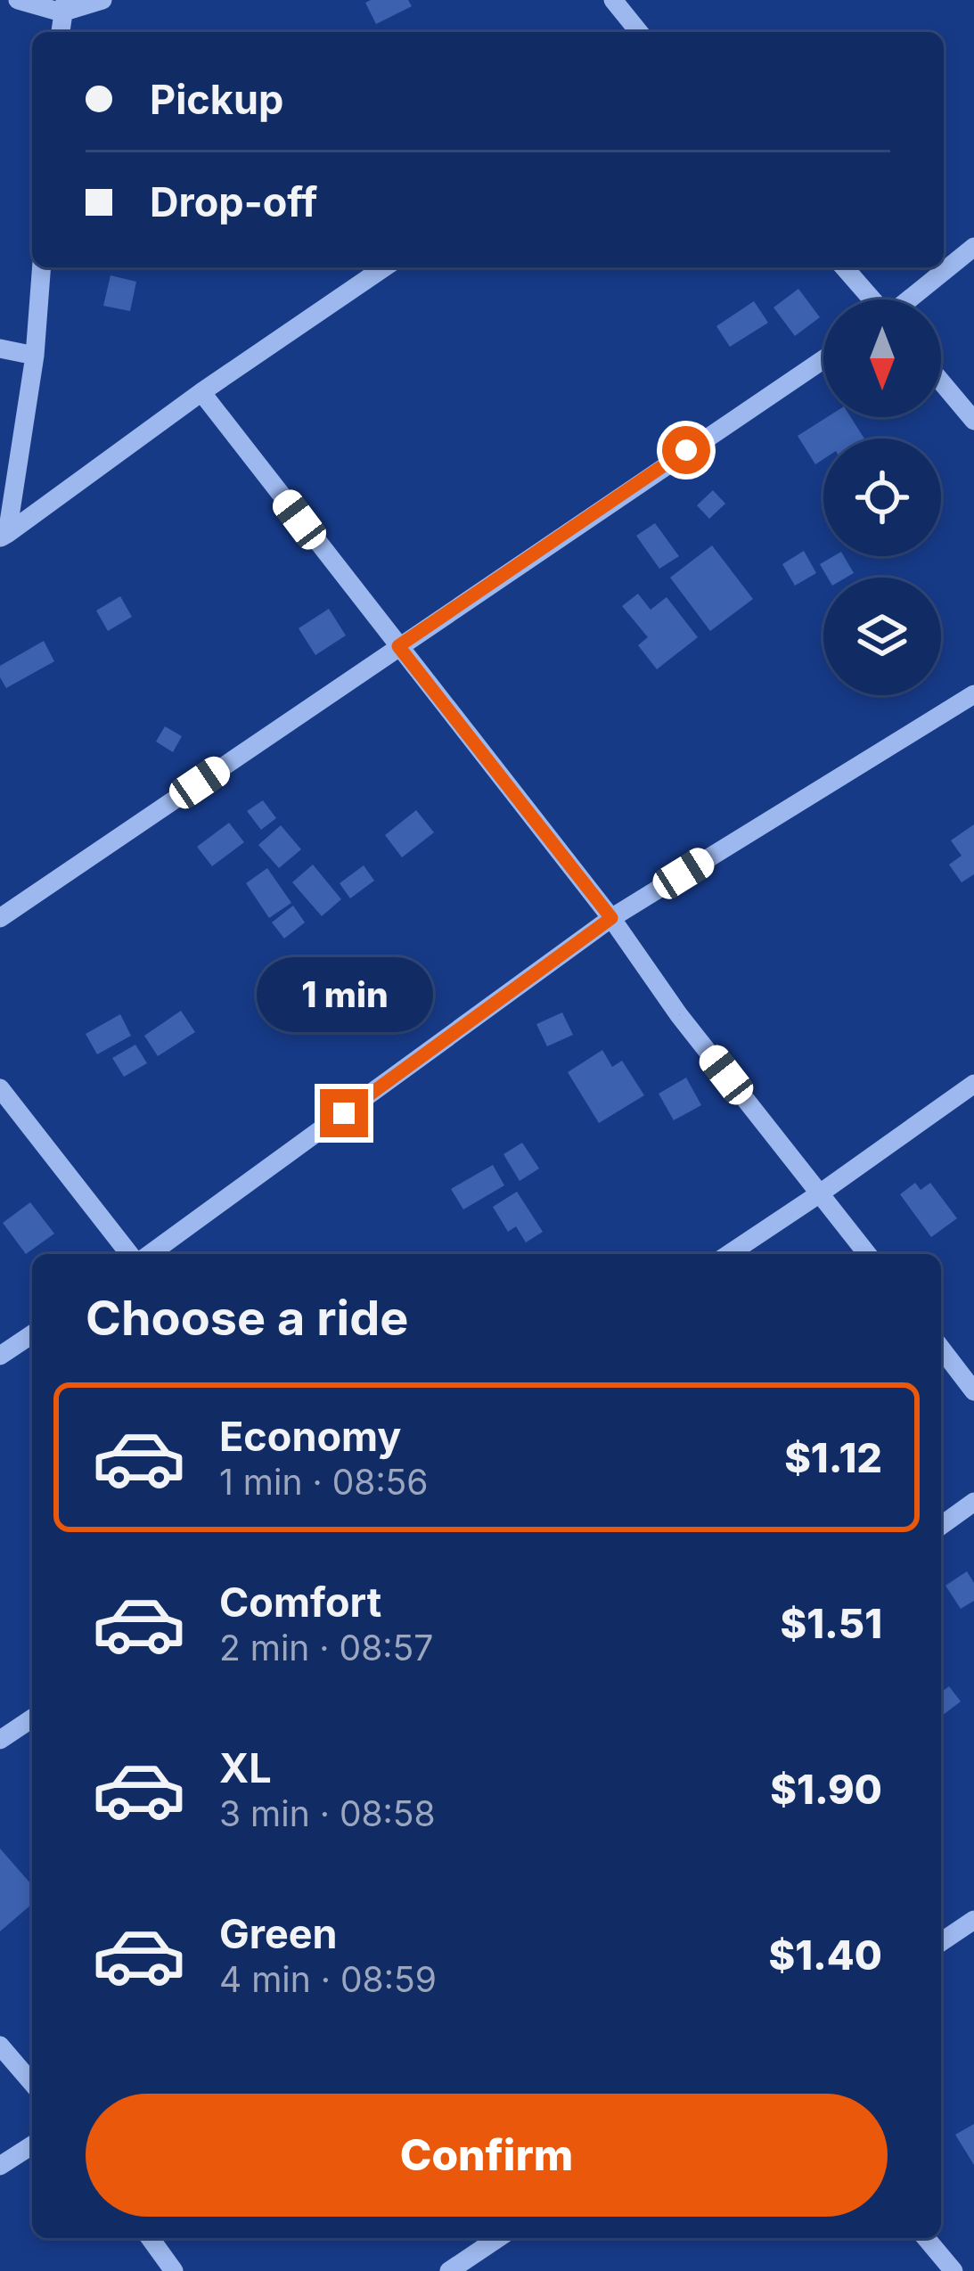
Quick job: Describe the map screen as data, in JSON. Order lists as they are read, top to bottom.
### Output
{
  "north": "bottom",
  "page": {
    "banner": ["Pickup", "Drop-off"],
    "bubble": "1 min",
    "heading": "Choose a ride",
    "list": [
      {
        "name": "Economy",
        "note": "1 min · 08:56",
        "value": "$1.12"
      },
      {
        "name": "Comfort",
        "note": "2 min · 08:57",
        "value": "$1.51"
      },
      {
        "name": "XL",
        "note": "3 min · 08:58",
        "value": "$1.90"
      },
      {
        "name": "Green",
        "note": "4 min · 08:59",
        "value": "$1.40"
      }
    ],
    "buttons": "Confirm"
  }
}
